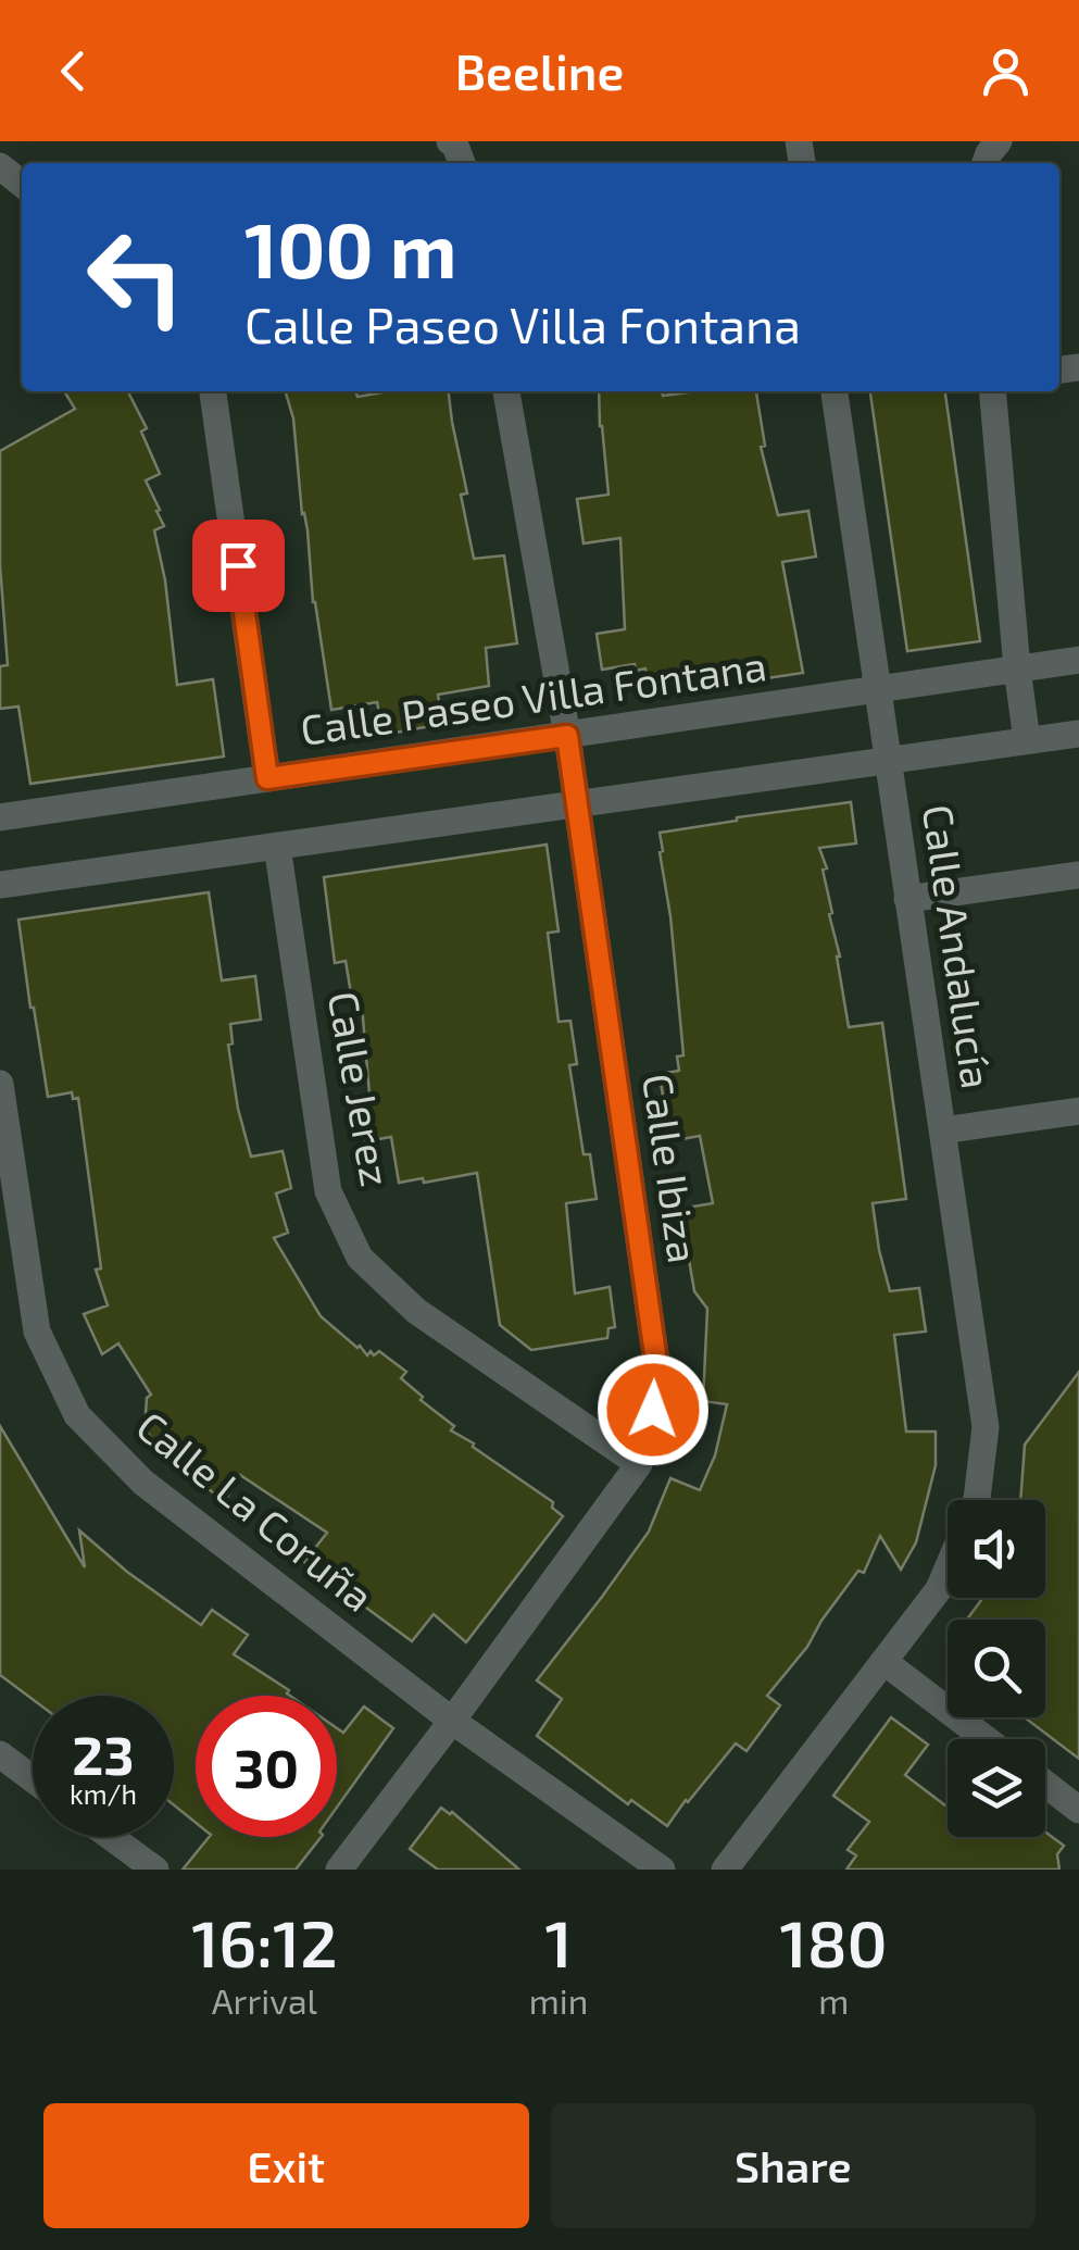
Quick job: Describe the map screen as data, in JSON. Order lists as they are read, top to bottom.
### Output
{
  "streets": {
    "street": [
      "Calle Paseo Villa Fontana",
      "Calle Andalucía",
      "Calle Jerez",
      "Calle Ibiza",
      "Calle La Coruña"
    ]
  },
  "crossings": [
    ["Calle Paseo Villa Fontana", "Calle Andalucía"],
    ["Calle Paseo Villa Fontana", "Calle Ibiza"],
    ["Calle Jerez", "Calle Ibiza"],
    ["Calle Ibiza", "Calle La Coruña"]
  ],
  "page": {
    "header": "Beeline",
    "turn": ["100 m", "Calle Paseo Villa Fontana"],
    "speed": "23 km/h",
    "limit": "30",
    "eta": [
      "16:12",
      "Arrival",
      "1",
      "min",
      "180",
      "m"
    ],
    "buttons": ["Exit", "Share"]
  }
}
